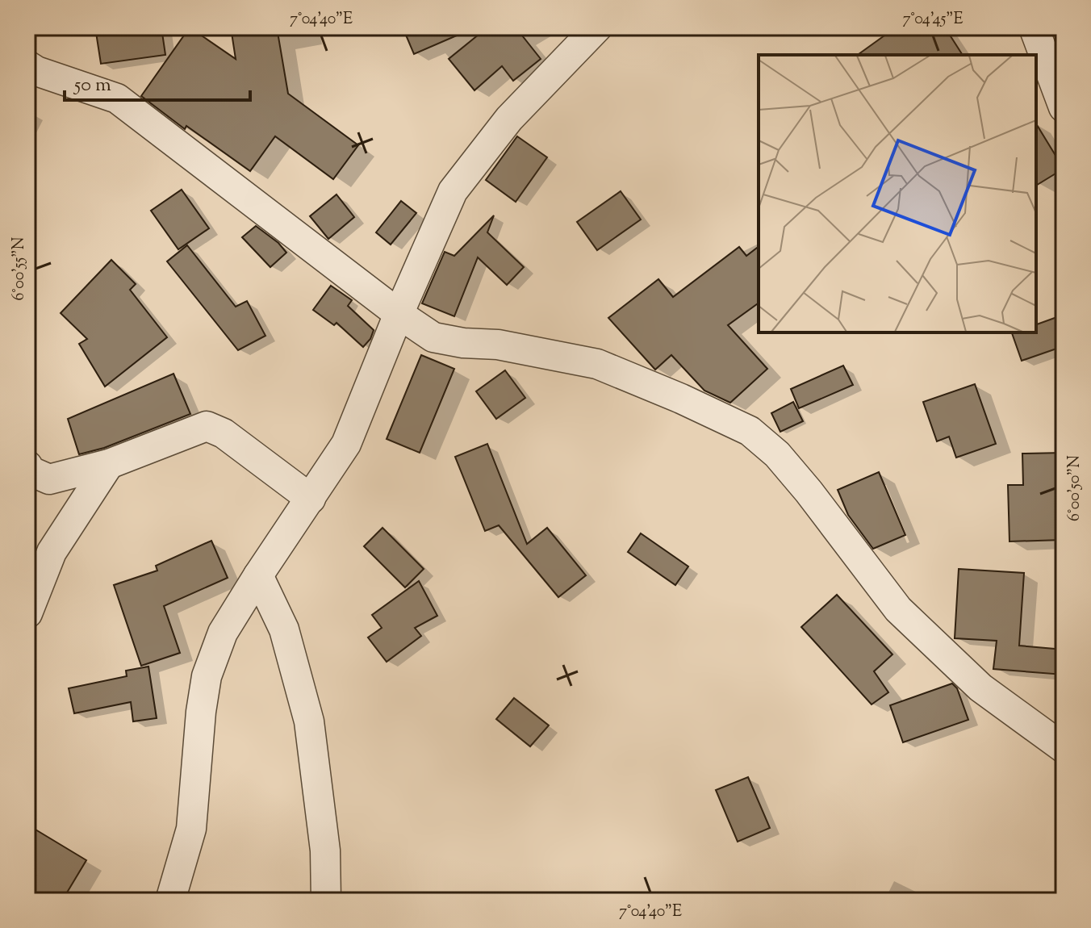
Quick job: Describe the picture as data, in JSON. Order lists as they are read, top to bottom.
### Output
{
  "scale_bar": "50 m",
  "coordinates": [
    "7°04'40\"E",
    "7°04'45\"E",
    "6°00'55\"N",
    "6°00'50\"N"
  ]
}
